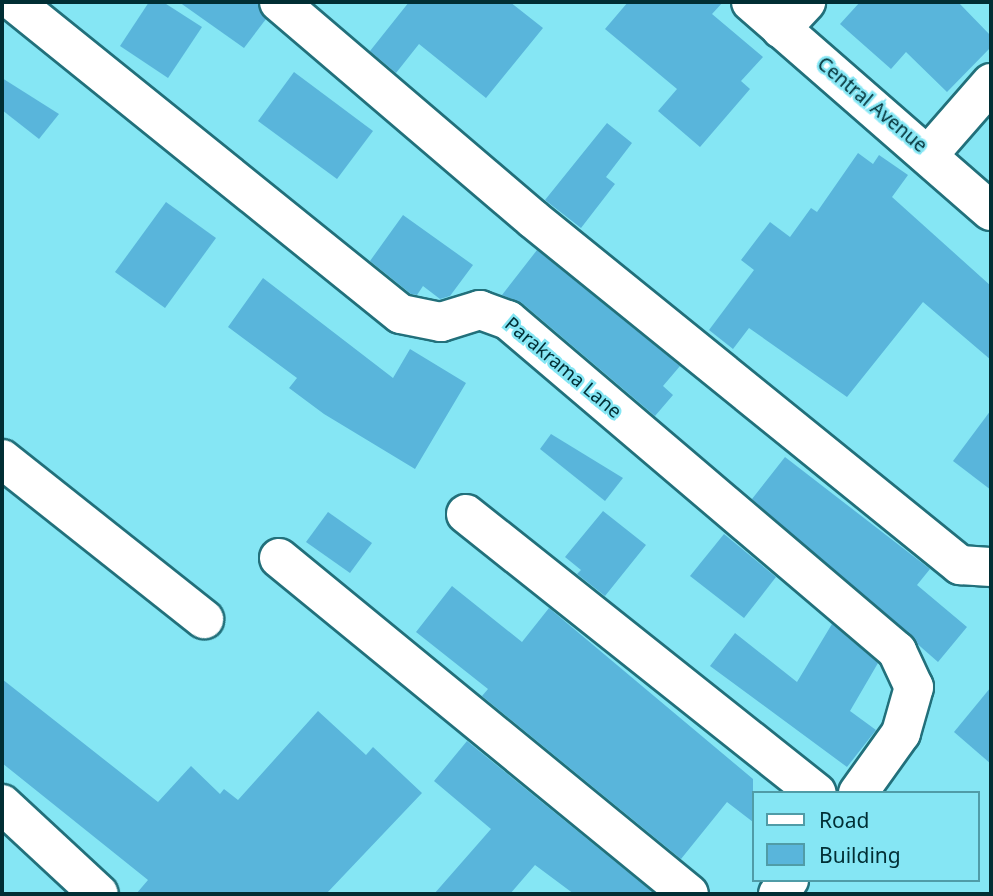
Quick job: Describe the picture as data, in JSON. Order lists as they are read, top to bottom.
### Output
{
  "streets": {
    "street": ["Central Avenue", "Parakrama Lane"]
  },
  "legend": ["Road", "Building"]
}
